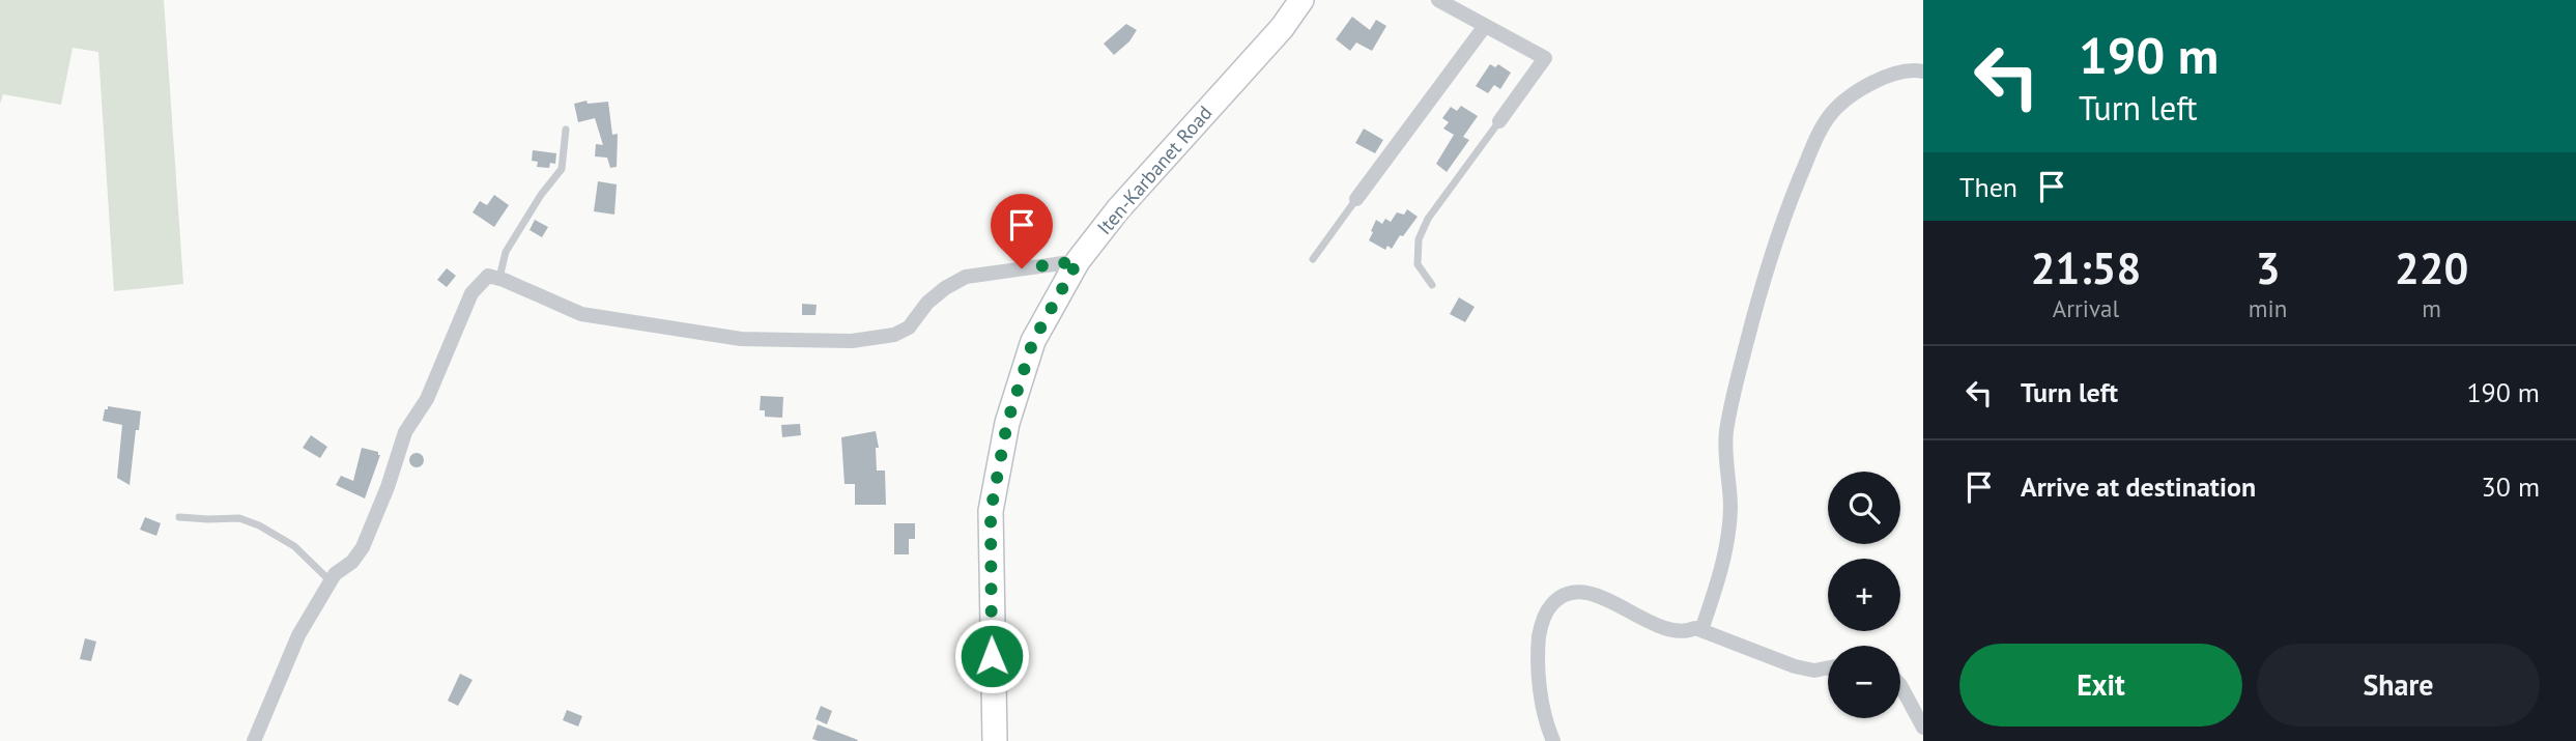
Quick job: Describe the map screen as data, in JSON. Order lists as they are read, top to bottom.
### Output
{
  "streets": {
    "main road": ["Iten-Karbanet Road"]
  },
  "page": {
    "turn": ["190 m", "Turn left"],
    "then": "Then",
    "eta": [
      "21:58",
      "Arrival",
      "3",
      "min",
      "220",
      "m"
    ],
    "list": [
      {
        "name": "Turn left",
        "value": "190 m"
      },
      {
        "name": "Arrive at destination",
        "value": "30 m"
      }
    ],
    "map_buttons": ["+", "−"],
    "buttons": ["Exit", "Share"]
  }
}
